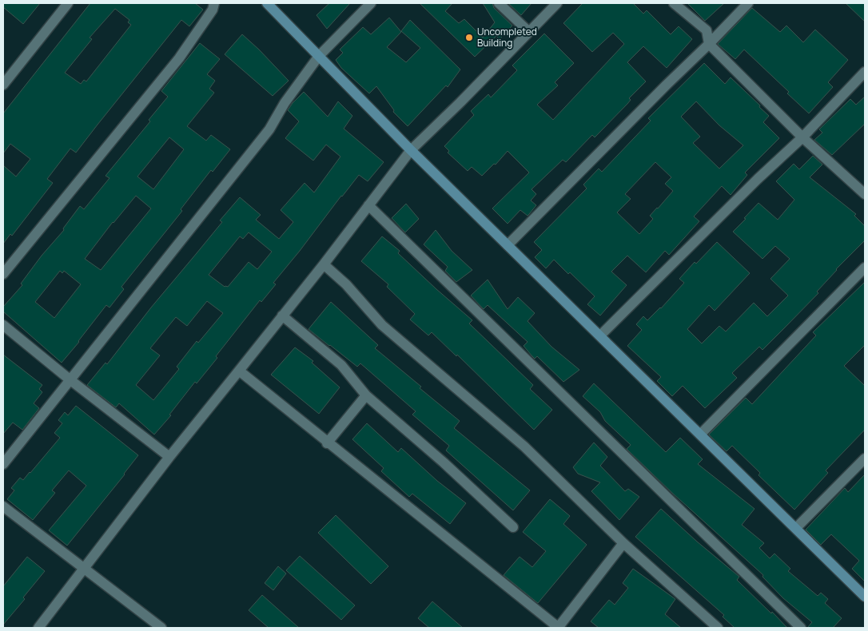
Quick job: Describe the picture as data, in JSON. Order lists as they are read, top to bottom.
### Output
{
  "places": ["Uncompleted Building"]
}
